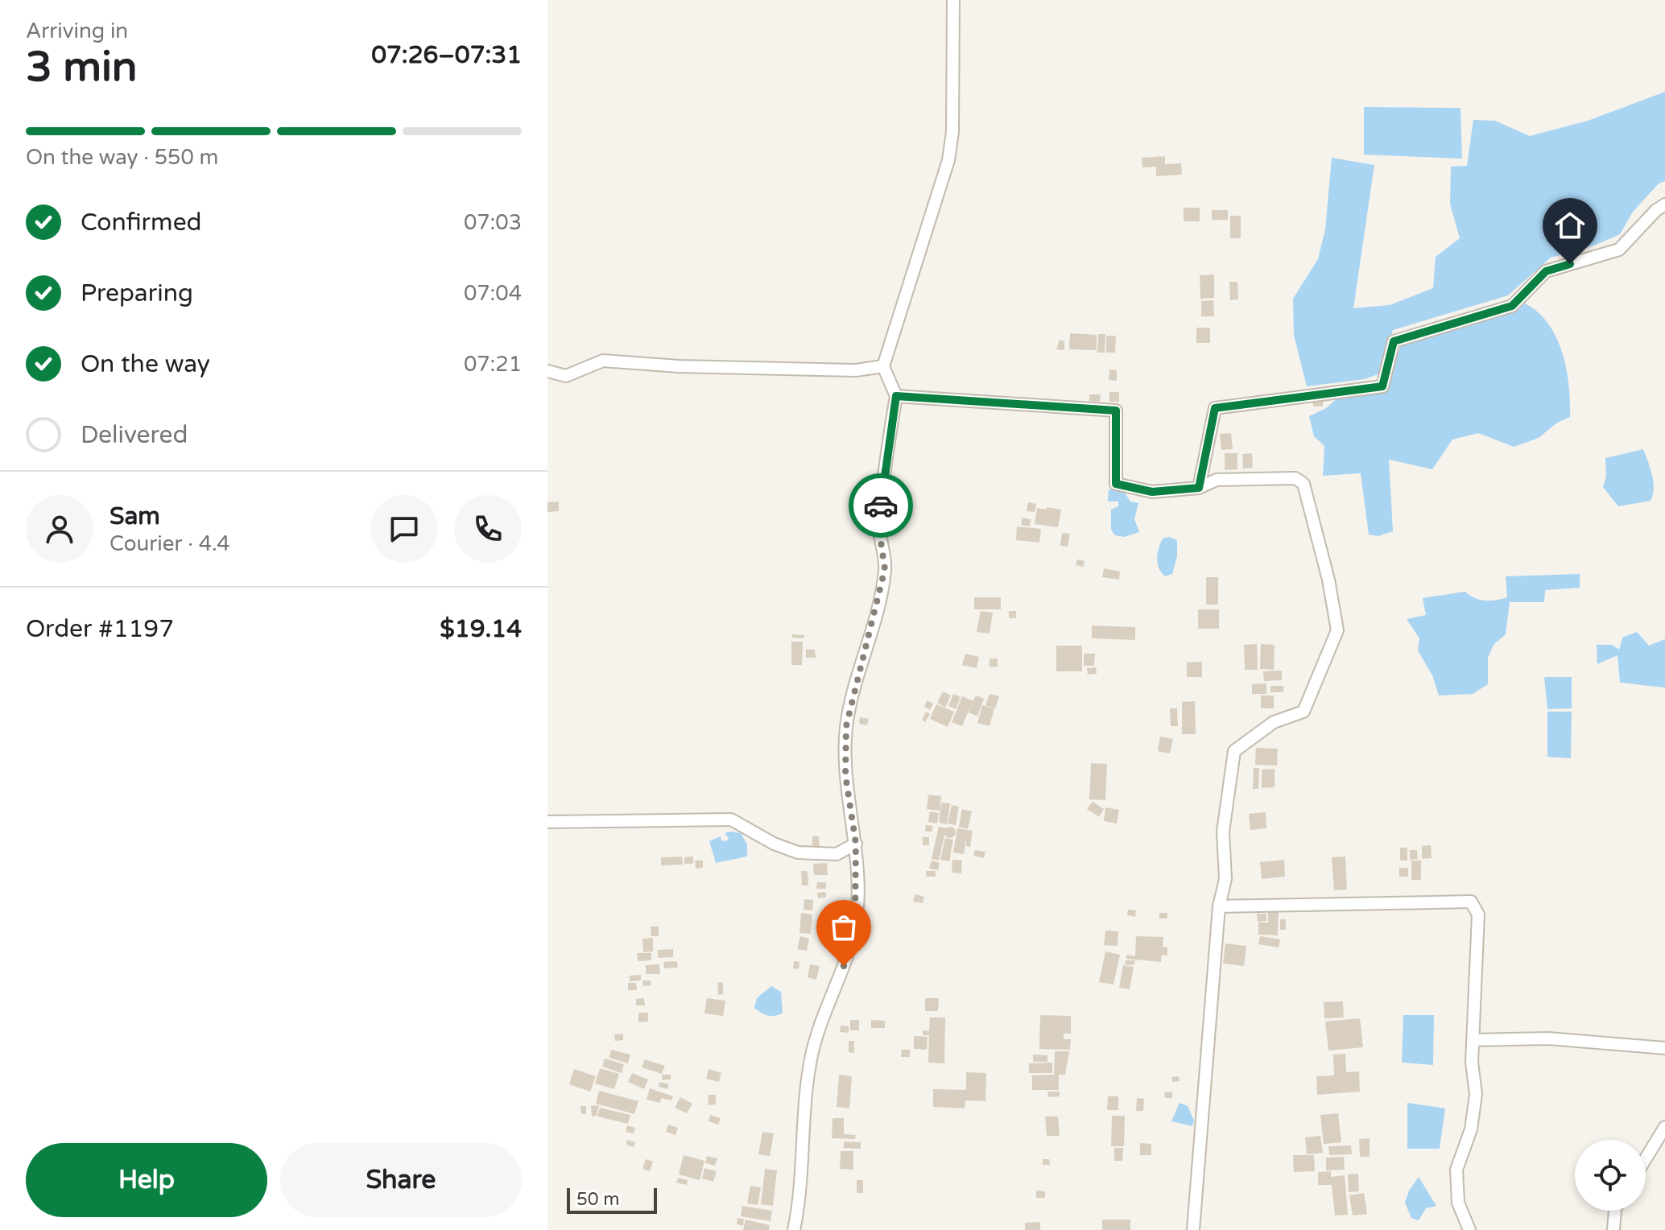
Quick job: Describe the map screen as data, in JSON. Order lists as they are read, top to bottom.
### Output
{
  "scale_bar": "50 m",
  "page": {
    "heading": ["3 min", "Arriving in", "07:26–07:31"],
    "panel": [
      "Sam",
      "Courier · 4.4",
      "Order #1197",
      "$19.14"
    ],
    "bar": "On the way · 550 m",
    "list": [
      ["Confirmed", "07:03"],
      ["Preparing", "07:04"],
      ["On the way", "07:21"],
      "Delivered"
    ],
    "buttons": ["Help", "Share"],
    "scale": "50 m"
  }
}
